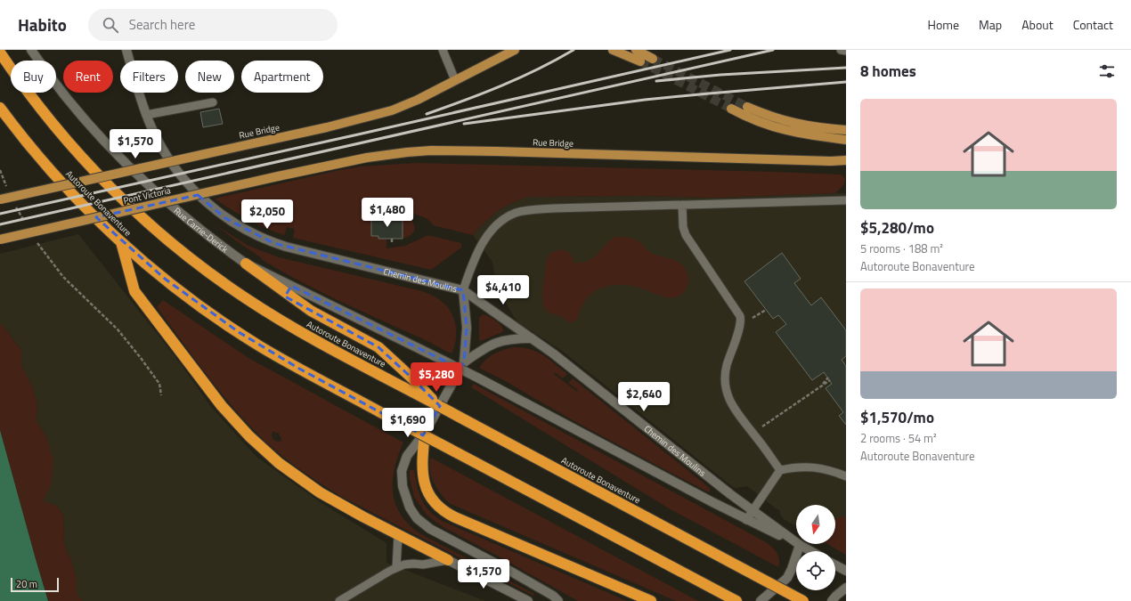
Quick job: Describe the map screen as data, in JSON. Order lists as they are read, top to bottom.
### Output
{
  "streets": {
    "highway": ["Autoroute Bonaventure"],
    "main road": ["Rue Bridge", "Pont Victoria"],
    "street": ["Rue Carrie-Derick", "Chemin des Moulins"]
  },
  "crossings": [
    ["Rue Bridge", "Pont Victoria"],
    ["Rue Carrie-Derick", "Chemin des Moulins"]
  ],
  "scale_bar": "20 m",
  "north": "bottom",
  "page": {
    "header": "Habito",
    "search": "Search here",
    "nav": [
      "Home",
      "Map",
      "About",
      "Contact"
    ],
    "heading": "8 homes",
    "chip": [
      "Buy",
      "Rent",
      "Filters",
      "New",
      "Apartment"
    ],
    "list": [
      {
        "name": "$5,280/mo",
        "note": "5 rooms · 188 m² · Autoroute Bonaventure"
      },
      {
        "name": "$1,570/mo",
        "note": "2 rooms · 54 m² · Autoroute Bonaventure"
      }
    ],
    "price": [
      "$1,570",
      "$1,480",
      "$2,050",
      "$4,410",
      "$5,280",
      "$2,640",
      "$1,690",
      "$1,570"
    ],
    "scale": "20 m"
  }
}
